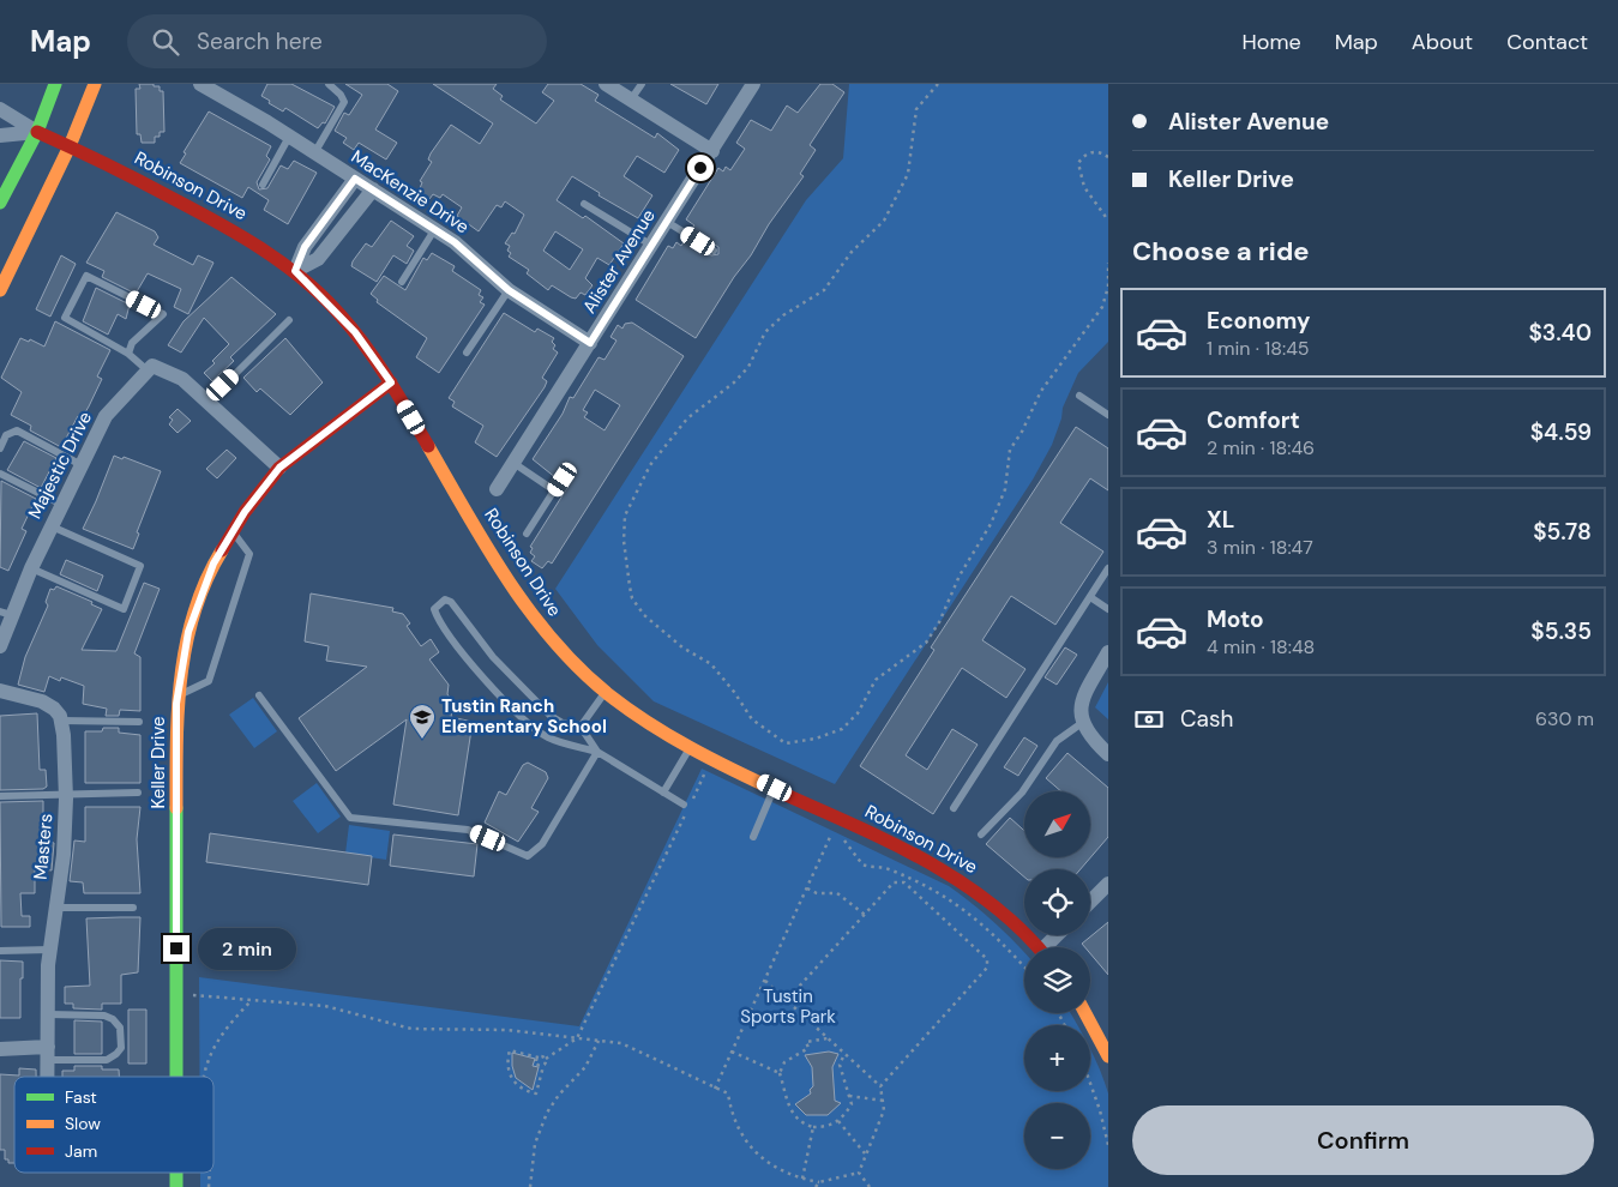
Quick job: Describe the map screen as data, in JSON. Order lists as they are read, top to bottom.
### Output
{
  "streets": {
    "street": [
      "Robinson Drive",
      "MacKenzie Drive",
      "Alister Avenue",
      "Majestic Drive",
      "Keller Drive",
      "Masters"
    ]
  },
  "crossings": [
    ["Robinson Drive", "Keller Drive"],
    ["MacKenzie Drive", "Alister Avenue"]
  ],
  "parks": ["Tustin Sports Park"],
  "places": {
    "school or university": ["Tustin Ranch Elementary School"]
  },
  "legend": ["Fast", "Slow", "Jam"],
  "north": "top right",
  "page": {
    "header": "Map",
    "search": "Search here",
    "nav": [
      "Home",
      "Map",
      "About",
      "Contact"
    ],
    "banner": ["Alister Avenue", "Keller Drive"],
    "heading": "Choose a ride",
    "list": [
      {
        "name": "Economy",
        "note": "1 min · 18:45",
        "value": "$3.40"
      },
      {
        "name": "Comfort",
        "note": "2 min · 18:46",
        "value": "$4.59"
      },
      {
        "name": "XL",
        "note": "3 min · 18:47",
        "value": "$5.78"
      },
      {
        "name": "Moto",
        "note": "4 min · 18:48",
        "value": "$5.35"
      }
    ],
    "pay": ["Cash", "630 m"],
    "map_buttons": ["+", "−"],
    "bubble": "2 min",
    "buttons": "Confirm"
  }
}
